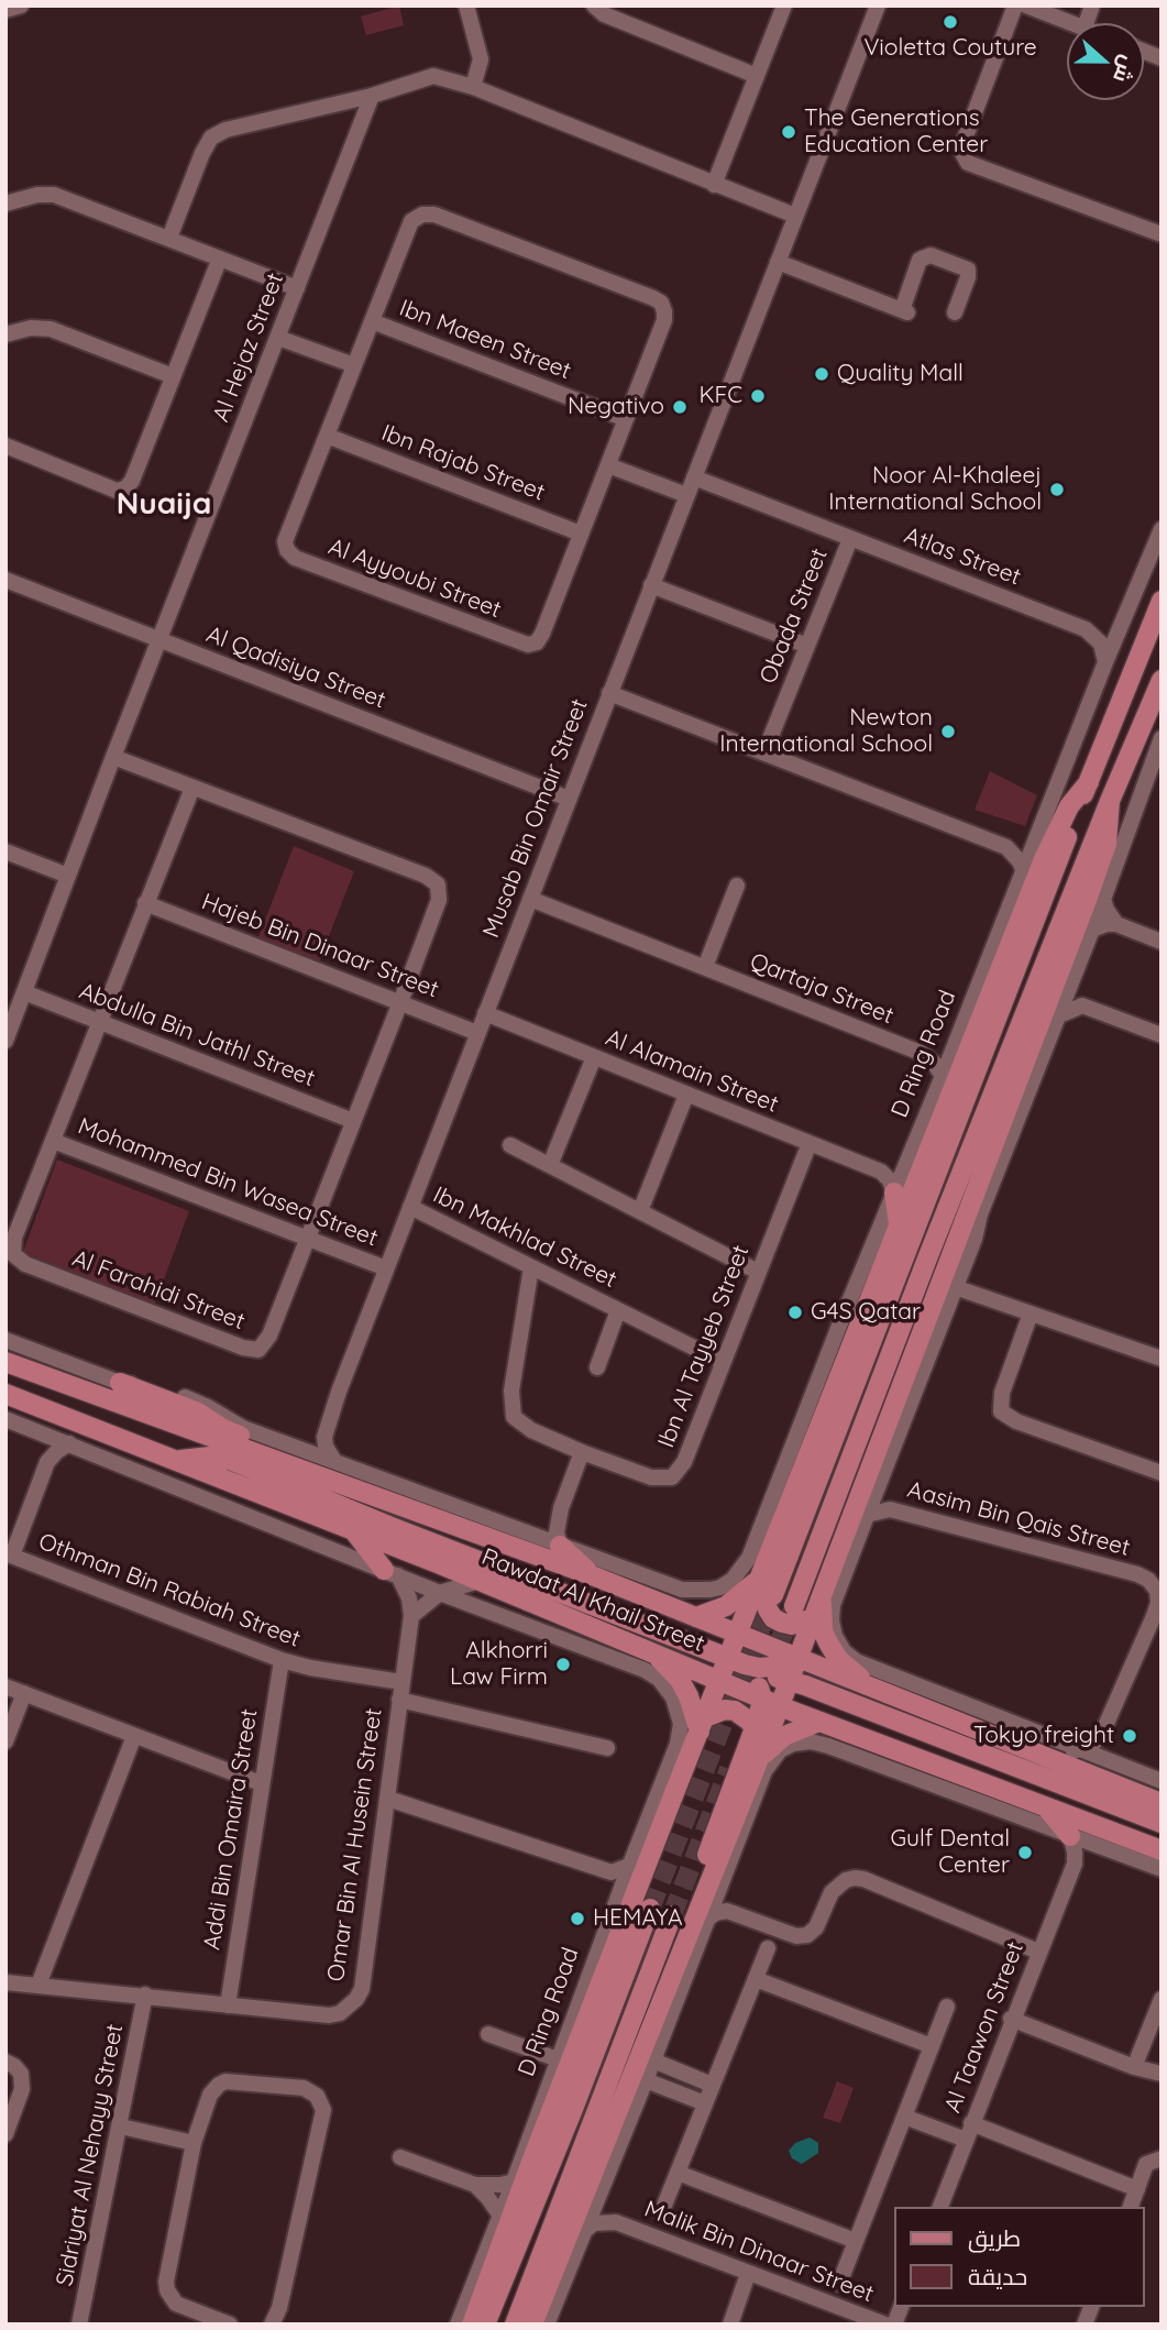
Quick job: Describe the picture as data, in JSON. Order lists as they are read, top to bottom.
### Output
{
  "streets": {
    "main road": ["Rawdat Al Khail Street"],
    "street": [
      "Ibn Maeen Street",
      "Al Hejaz Street",
      "Ibn Rajab Street",
      "Atlas Street",
      "Al Ayyoubi Street",
      "Obada Street",
      "Al Qadisiya Street",
      "Musab Bin Omair Street",
      "Hajeb Bin Dinaar Street",
      "Qartaja Street",
      "Abdulla Bin Jathl Street",
      "D Ring Road",
      "Al Alamain Street",
      "Mohammed Bin Wasea Street",
      "Ibn Makhlad Street",
      "Al Farahidi Street",
      "Ibn Al Tayyeb Street",
      "Aasim Bin Qais Street",
      "Othman Bin Rabiah Street",
      "Addi Bin Omaira Street",
      "Omar Bin Al Husein Street",
      "Al Taawon Street",
      "Sidriyat Al Nehayy Street",
      "Malik Bin Dinaar Street"
    ]
  },
  "crossings": [
    ["Ibn Maeen Street", "Al Ayyoubi Street"],
    ["Al Hejaz Street", "Al Qadisiya Street"],
    ["Al Hejaz Street", "Abdulla Bin Jathl Street"],
    ["Al Hejaz Street", "Al Farahidi Street"],
    ["Ibn Rajab Street", "Al Ayyoubi Street"],
    ["Atlas Street", "Obada Street"],
    ["Atlas Street", "Musab Bin Omair Street"],
    ["Al Qadisiya Street", "Musab Bin Omair Street"],
    ["Musab Bin Omair Street", "Hajeb Bin Dinaar Street"],
    ["Musab Bin Omair Street", "Qartaja Street"],
    ["Musab Bin Omair Street", "Al Alamain Street"],
    ["Musab Bin Omair Street", "Mohammed Bin Wasea Street"],
    ["Musab Bin Omair Street", "Ibn Makhlad Street"],
    ["Musab Bin Omair Street", "Rawdat Al Khail Street"],
    ["Hajeb Bin Dinaar Street", "Al Farahidi Street"],
    ["Qartaja Street", "D Ring Road"],
    ["Abdulla Bin Jathl Street", "Al Farahidi Street"],
    ["D Ring Road", "Rawdat Al Khail Street"],
    ["Al Alamain Street", "Ibn Al Tayyeb Street"],
    ["Mohammed Bin Wasea Street", "Al Farahidi Street"],
    ["Ibn Makhlad Street", "Ibn Al Tayyeb Street"],
    ["Othman Bin Rabiah Street", "Rawdat Al Khail Street"],
    ["Othman Bin Rabiah Street", "Addi Bin Omaira Street"],
    ["Othman Bin Rabiah Street", "Omar Bin Al Husein Street"],
    ["Rawdat Al Khail Street", "Omar Bin Al Husein Street"],
    ["Addi Bin Omaira Street", "Omar Bin Al Husein Street"],
    ["Omar Bin Al Husein Street", "Sidriyat Al Nehayy Street"]
  ],
  "districts": ["Nuaija"],
  "places": [
    "Violetta Couture",
    "The Generations Education Center",
    "Quality Mall",
    "KFC",
    "Negativo",
    "Noor Al-Khaleej International School",
    "Newton International School",
    "G4S Qatar",
    "Alkhorri Law Firm",
    "Tokyo freight",
    "Gulf Dental Center",
    "HEMAYA"
  ],
  "legend": ["طريق", "حديقة"],
  "north": "right"
}
